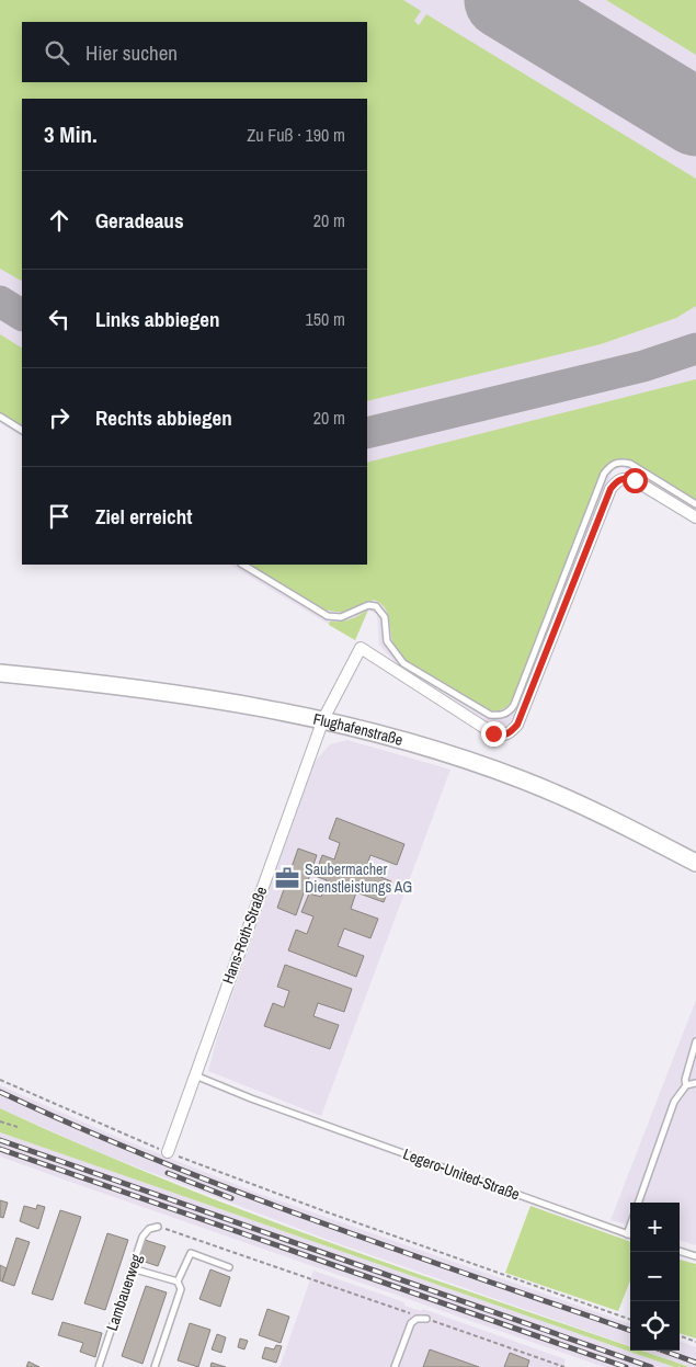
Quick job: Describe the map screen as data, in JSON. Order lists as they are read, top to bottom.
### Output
{
  "streets": {
    "main road": ["Flughafenstraße"],
    "street": ["Hans-Roth-Straße"],
    "lane": ["Legero-United-Straße", "Lambauerweg"]
  },
  "crossings": [
    ["Flughafenstraße", "Hans-Roth-Straße"],
    ["Hans-Roth-Straße", "Legero-United-Straße"]
  ],
  "places": {
    "office": ["Saubermacher Dienstleistungs AG"]
  },
  "page": {
    "search": "Hier suchen",
    "heading": ["3 Min.", "Zu Fuß · 190 m"],
    "list": [
      ["Geradeaus", "20 m"],
      ["Links abbiegen", "150 m"],
      ["Rechts abbiegen", "20 m"],
      "Ziel erreicht"
    ],
    "map_buttons": ["+", "−"]
  }
}
